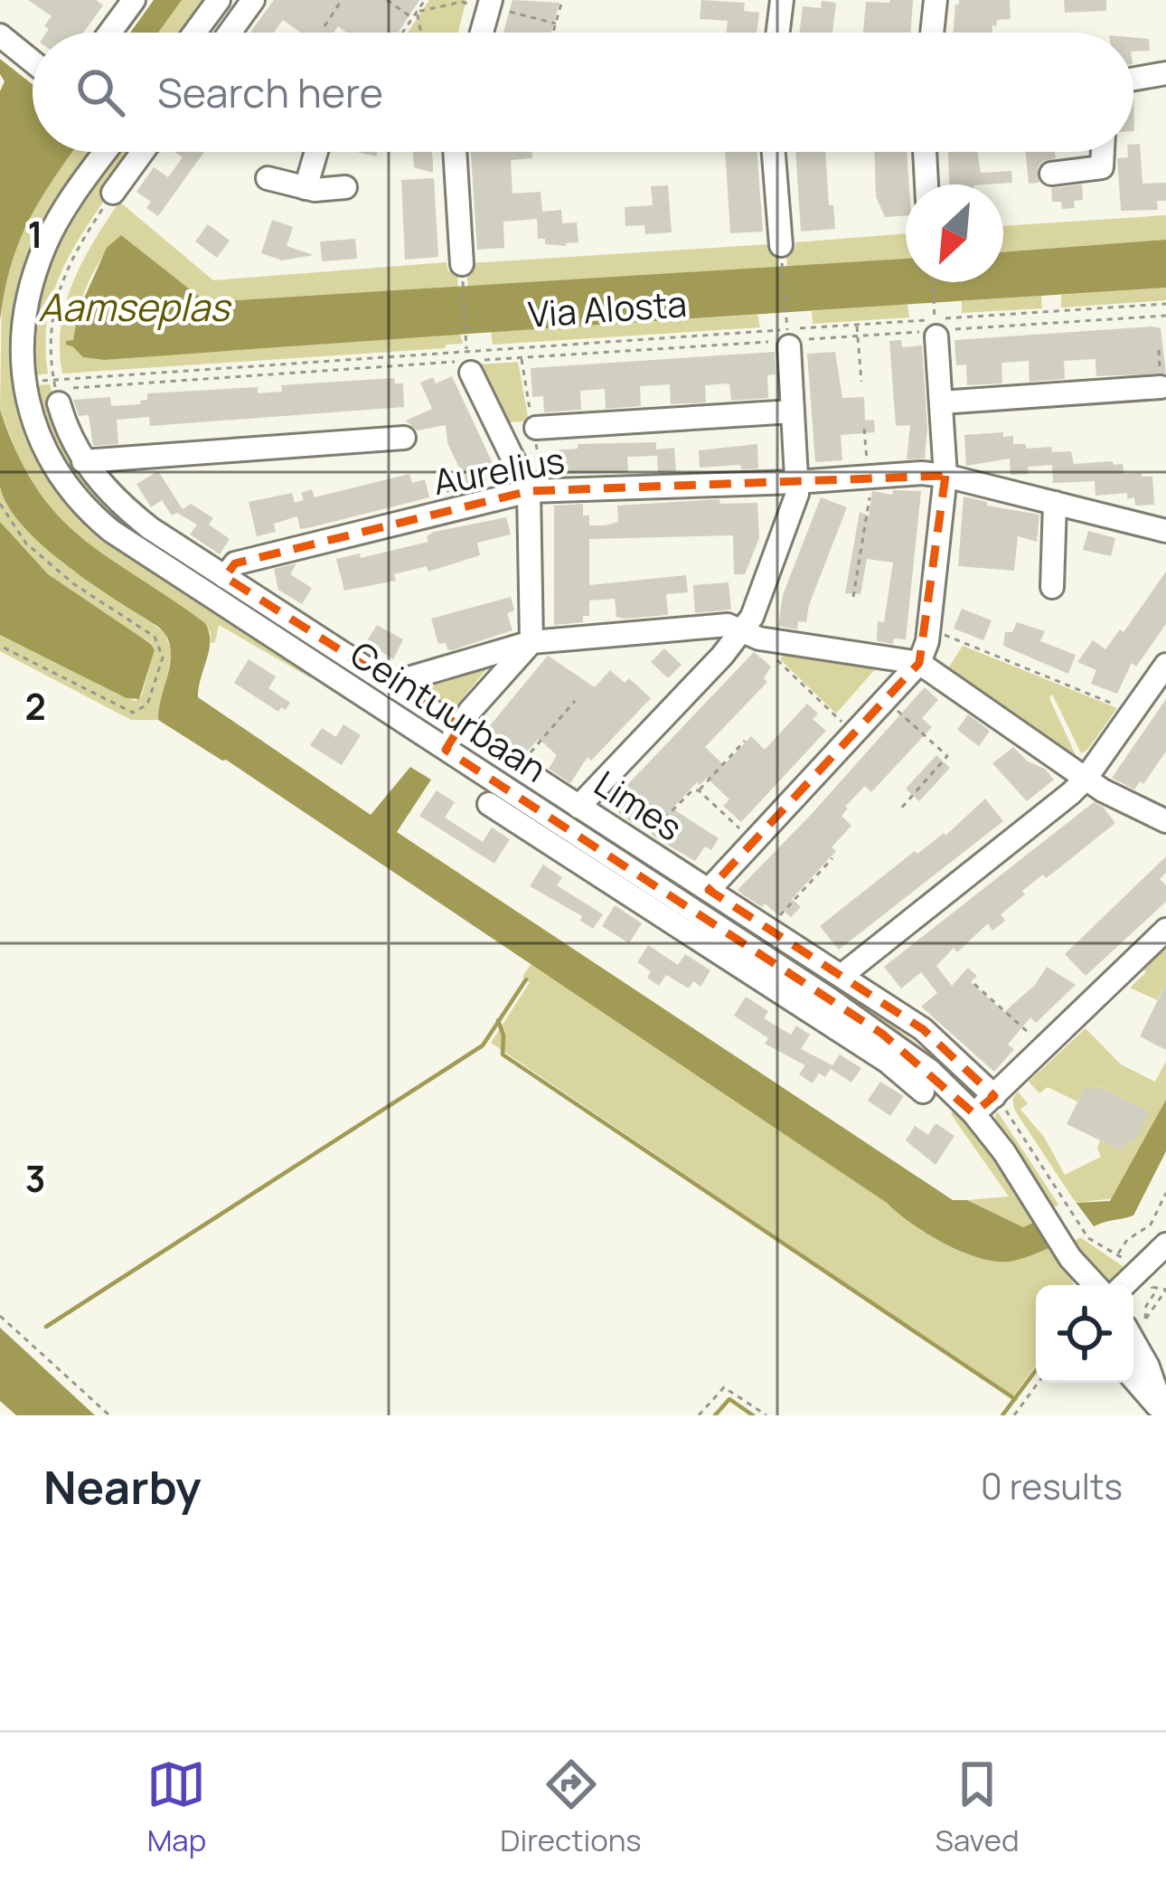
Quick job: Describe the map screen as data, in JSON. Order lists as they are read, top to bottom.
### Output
{
  "streets": {
    "street": ["Aurelius", "Ceintuurbaan", "Limes"],
    "path": ["Via Alosta"]
  },
  "crossings": [
    ["Via Alosta", "Limes"],
    ["Aurelius", "Limes"],
    ["Ceintuurbaan", "Limes"]
  ],
  "water": ["Aamseplas"],
  "north": "bottom left",
  "page": {
    "search": "Search here",
    "heading": ["Nearby", "0 results"],
    "nav": ["Map", "Directions", "Saved"]
  },
  "grid": {
    "rows": ["1", "2", "3"]
  }
}
